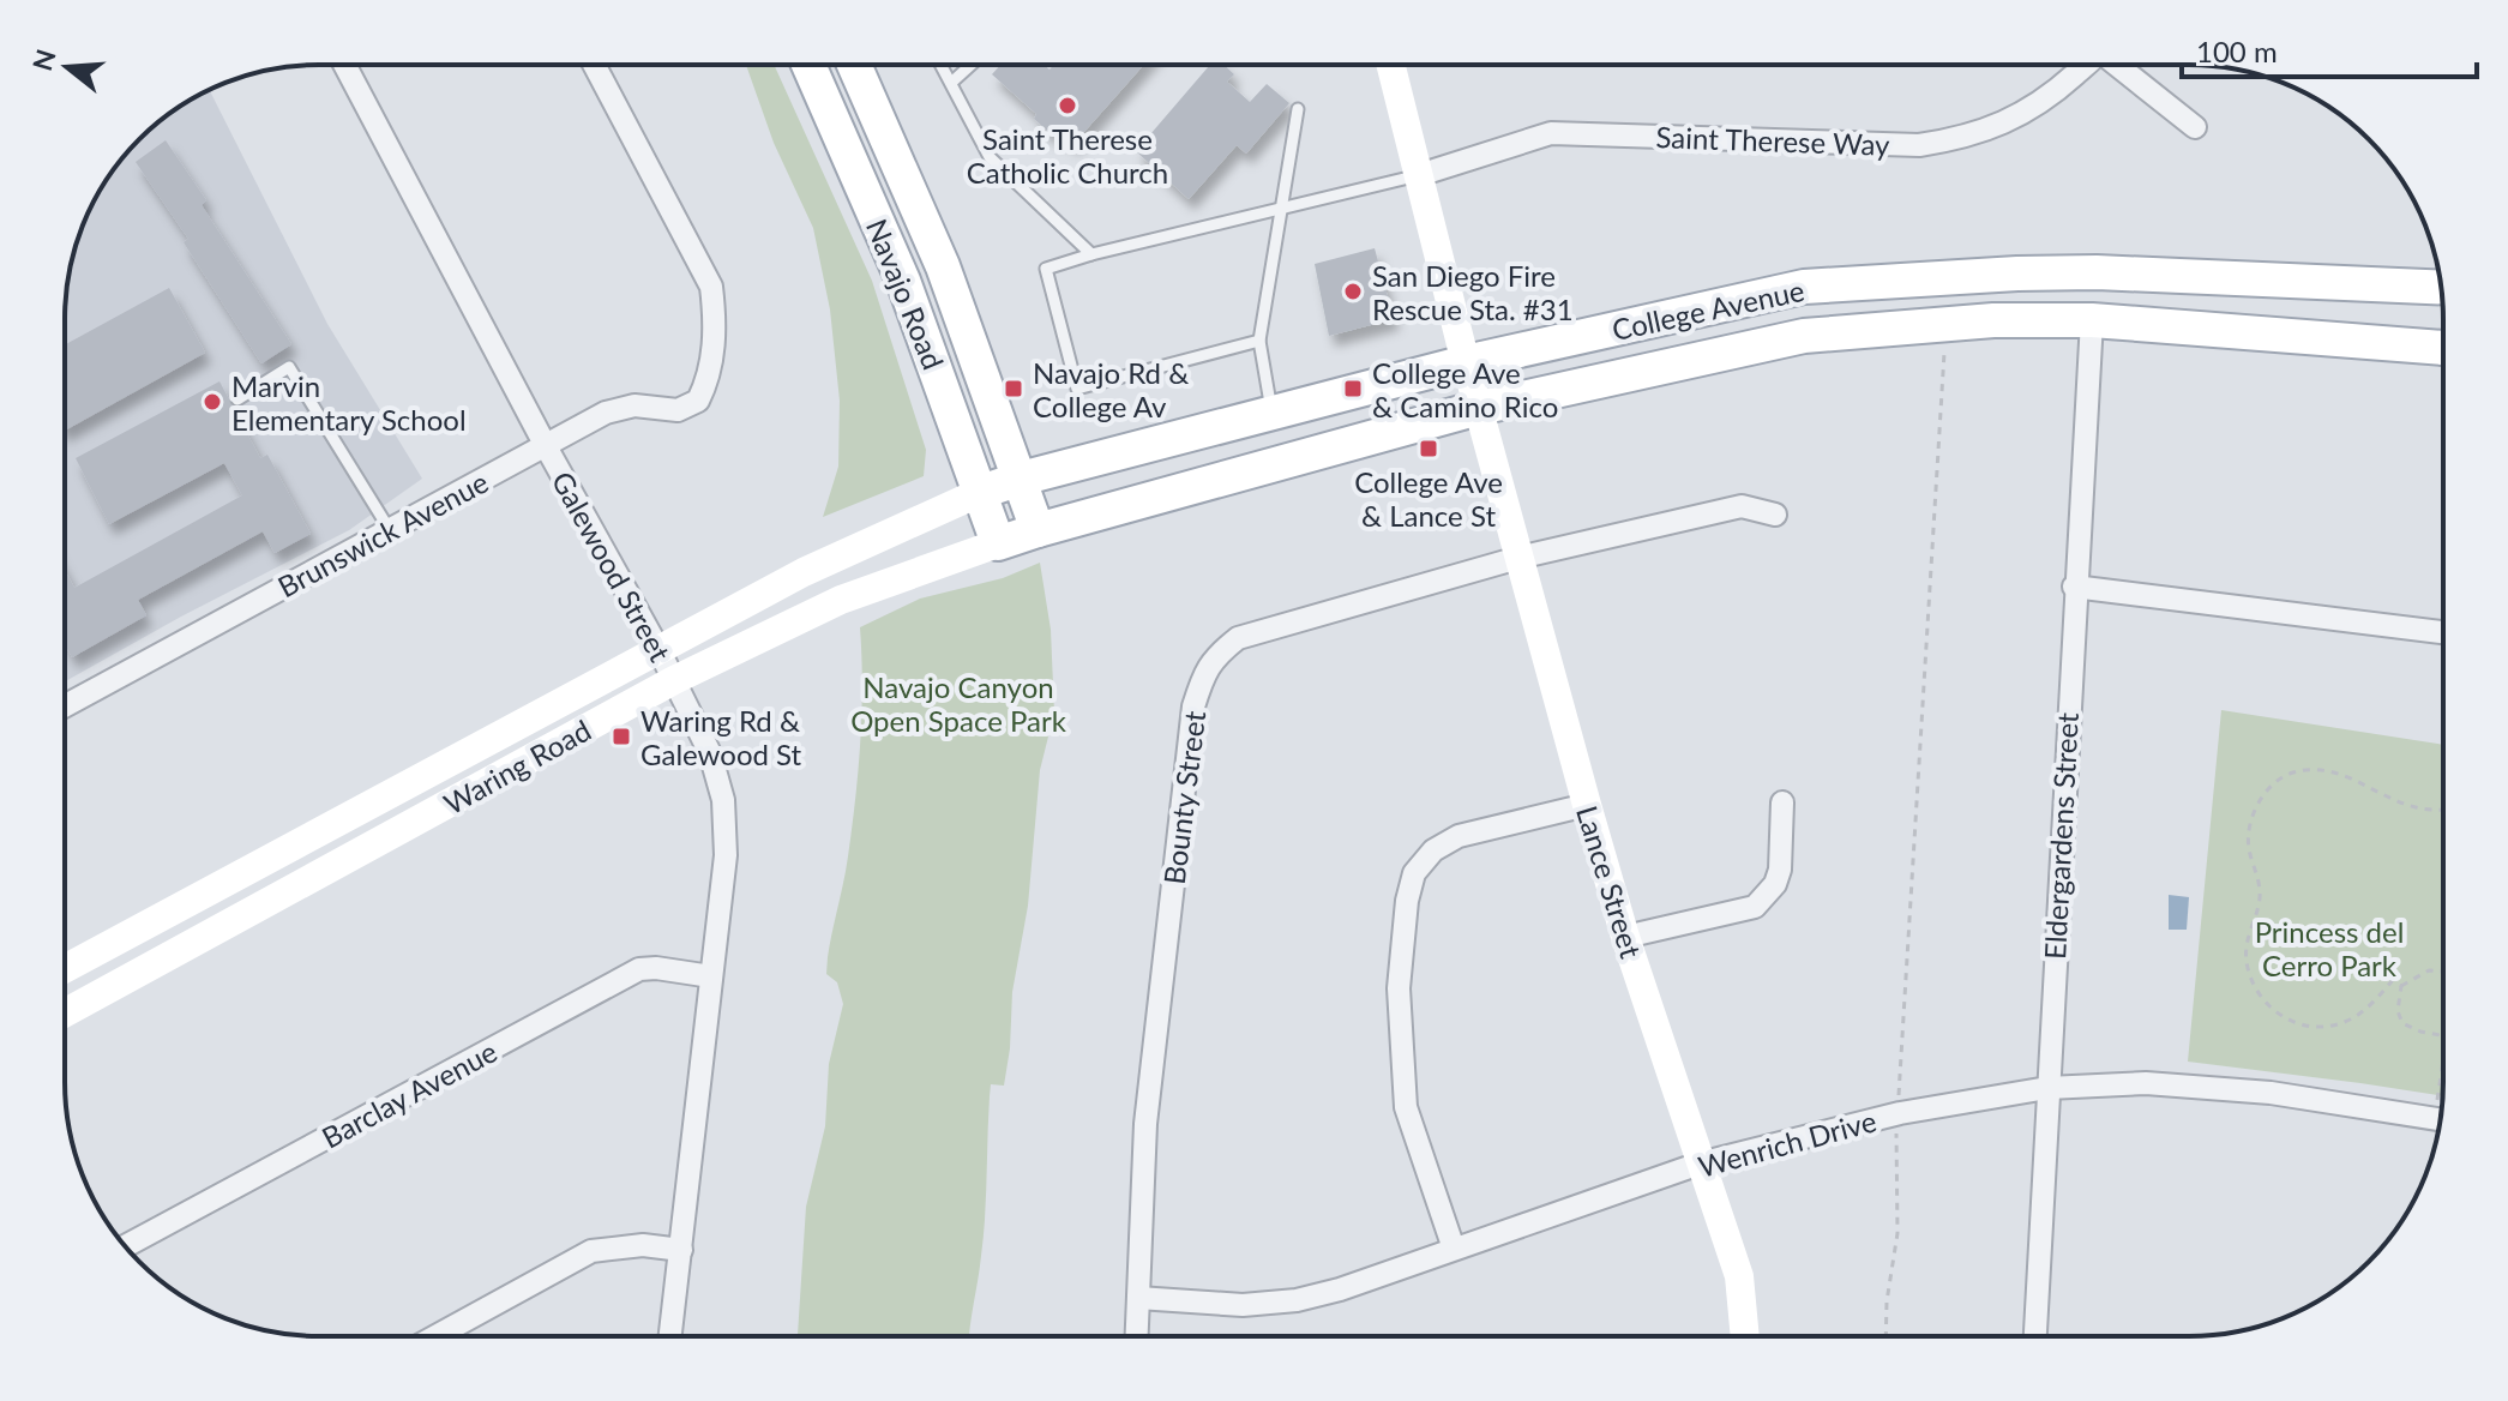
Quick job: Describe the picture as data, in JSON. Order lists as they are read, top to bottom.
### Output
{
  "streets": {
    "main road": [
      "Navajo Road",
      "College Avenue",
      "Waring Road",
      "Lance Street"
    ],
    "street": [
      "Saint Therese Way",
      "Brunswick Avenue",
      "Galewood Street",
      "Bounty Street",
      "Eldergardens Street",
      "Barclay Avenue",
      "Wenrich Drive"
    ]
  },
  "crossings": [
    ["Saint Therese Way", "Lance Street"],
    ["Navajo Road", "College Avenue"],
    ["Navajo Road", "Waring Road"],
    ["College Avenue", "Waring Road"],
    ["College Avenue", "Eldergardens Street"],
    ["College Avenue", "Lance Street"],
    ["Brunswick Avenue", "Galewood Street"],
    ["Galewood Street", "Waring Road"],
    ["Galewood Street", "Barclay Avenue"],
    ["Bounty Street", "Lance Street"],
    ["Bounty Street", "Wenrich Drive"],
    ["Eldergardens Street", "Wenrich Drive"],
    ["Lance Street", "Wenrich Drive"]
  ],
  "parks": ["Navajo Canyon Open Space Park", "Princess del Cerro Park"],
  "places": {
    "other": ["Saint Therese Catholic Church", "San Diego Fire Rescue Sta. #31", "Marvin Elementary School"],
    "transit": [
      "Navajo Rd & College Av",
      "College Ave & Camino Rico",
      "College Ave & Lance St",
      "Waring Rd & Galewood St"
    ]
  },
  "scale_bar": "100 m",
  "north": "left"
}
